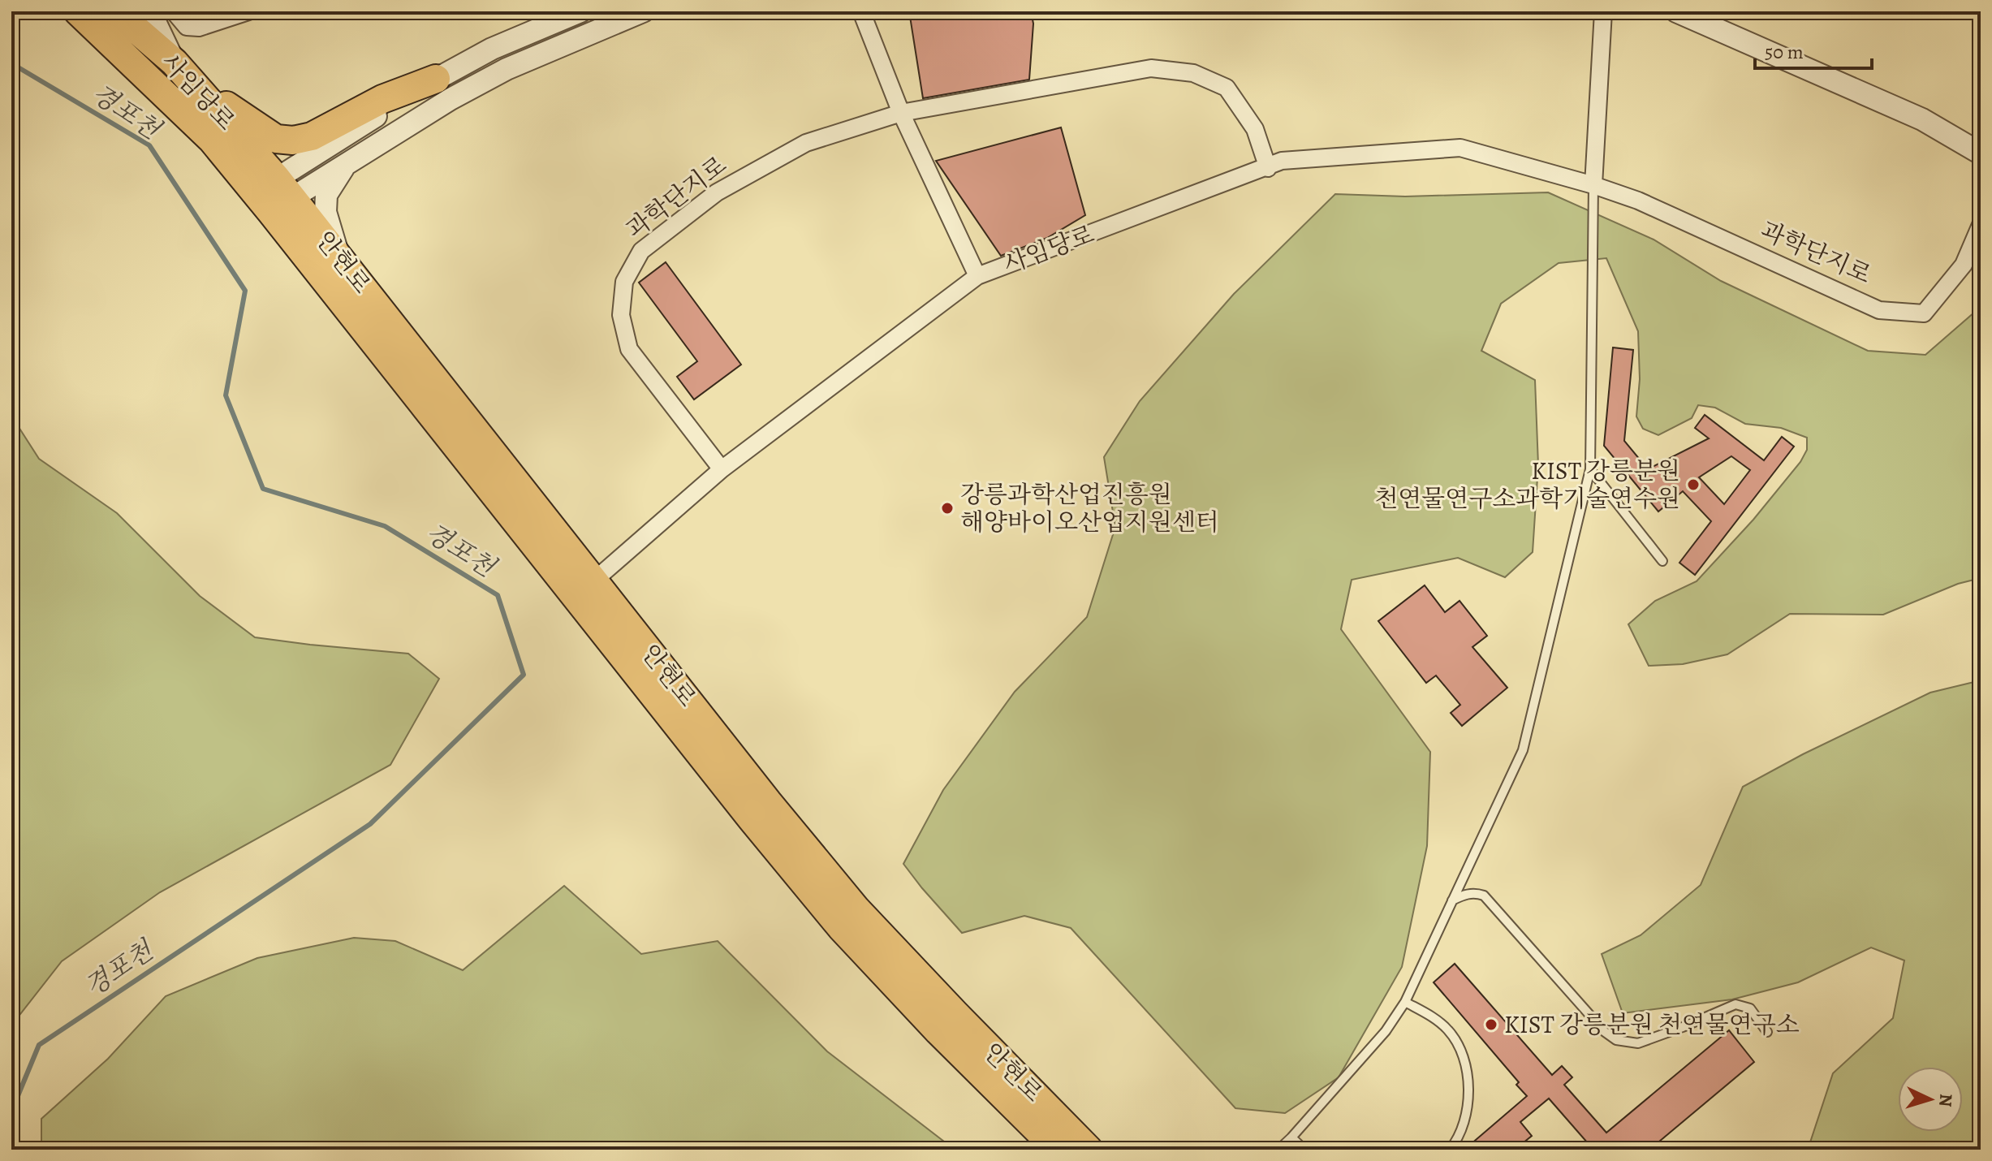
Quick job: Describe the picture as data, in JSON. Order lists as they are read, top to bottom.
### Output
{
  "streets": {
    "highway": ["사임당로", "안현로"],
    "street": ["과학단지로"]
  },
  "crossings": [
    ["사임당로", "과학단지로"],
    ["사임당로", "안현로"]
  ],
  "water": ["경포천"],
  "places": ["KIST 강릉분원 천연물연구소과학기술연수원", "강릉과학산업진흥원 해양바이오산업지원센터", "KIST 강릉분원 천연물연구소"],
  "scale_bar": "50 m",
  "north": "right"
}
